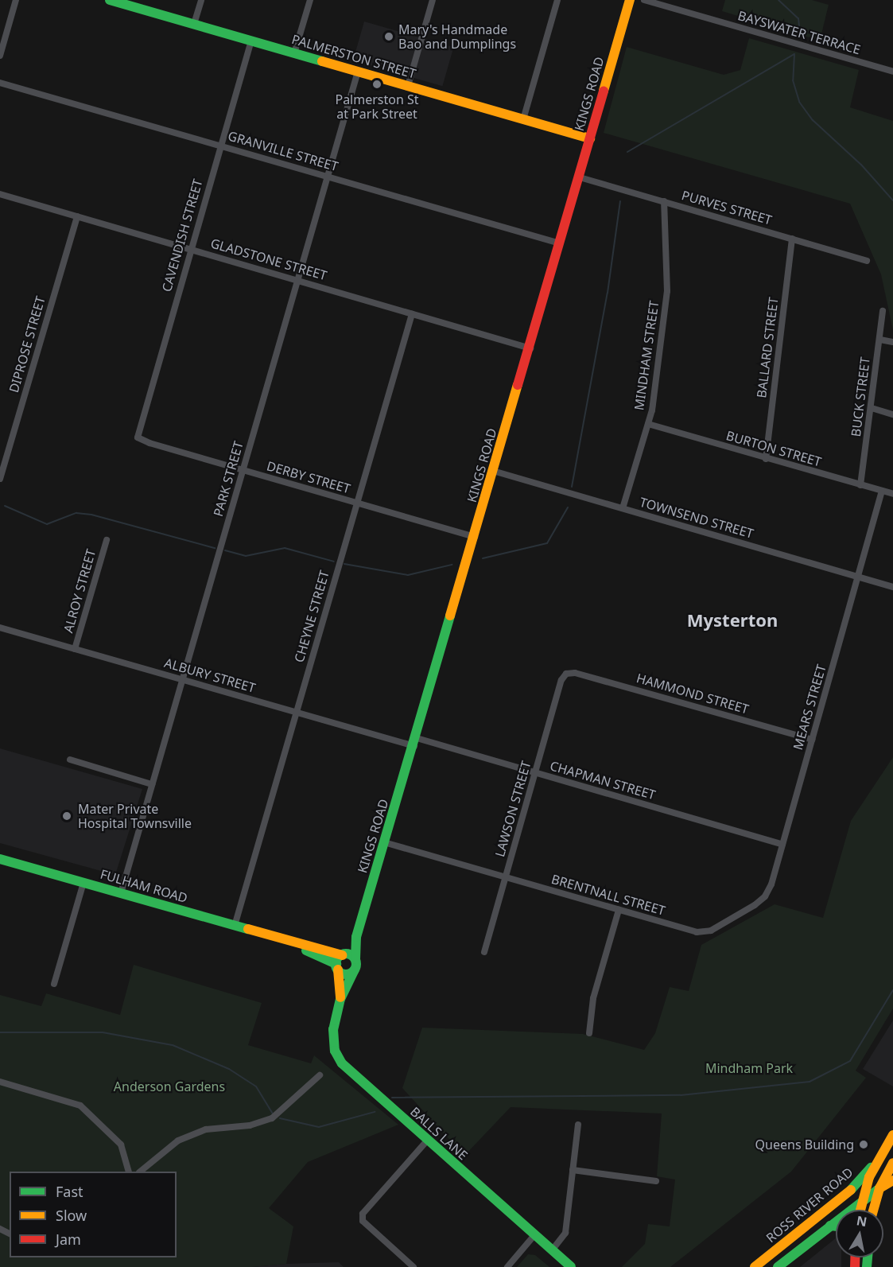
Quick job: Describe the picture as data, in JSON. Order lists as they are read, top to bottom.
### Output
{
  "streets": {
    "main road": [
      "PALMERSTON STREET",
      "KINGS ROAD",
      "FULHAM ROAD",
      "BALLS LANE",
      "ROSS RIVER ROAD"
    ],
    "street": [
      "BAYSWATER TERRACE",
      "GRANVILLE STREET",
      "PURVES STREET",
      "CAVENDISH STREET",
      "GLADSTONE STREET",
      "DIPROSE STREET",
      "BALLARD STREET",
      "MINDHAM STREET",
      "BUCK STREET",
      "BURTON STREET",
      "DERBY STREET",
      "PARK STREET",
      "TOWNSEND STREET",
      "ALROY STREET",
      "CHEYNE STREET",
      "ALBURY STREET",
      "HAMMOND STREET",
      "MEARS STREET",
      "CHAPMAN STREET",
      "LAWSON STREET",
      "BRENTNALL STREET"
    ]
  },
  "crossings": [
    ["PALMERSTON STREET", "KINGS ROAD"],
    ["PALMERSTON STREET", "CAVENDISH STREET"],
    ["PALMERSTON STREET", "PARK STREET"],
    ["KINGS ROAD", "GRANVILLE STREET"],
    ["KINGS ROAD", "PURVES STREET"],
    ["KINGS ROAD", "GLADSTONE STREET"],
    ["KINGS ROAD", "DERBY STREET"],
    ["KINGS ROAD", "TOWNSEND STREET"],
    ["KINGS ROAD", "ALBURY STREET"],
    ["KINGS ROAD", "CHAPMAN STREET"],
    ["KINGS ROAD", "FULHAM ROAD"],
    ["KINGS ROAD", "BRENTNALL STREET"],
    ["KINGS ROAD", "BALLS LANE"],
    ["GRANVILLE STREET", "CAVENDISH STREET"],
    ["GRANVILLE STREET", "PARK STREET"],
    ["PURVES STREET", "BALLARD STREET"],
    ["PURVES STREET", "MINDHAM STREET"],
    ["CAVENDISH STREET", "GLADSTONE STREET"],
    ["CAVENDISH STREET", "DERBY STREET"],
    ["GLADSTONE STREET", "DIPROSE STREET"],
    ["GLADSTONE STREET", "PARK STREET"],
    ["GLADSTONE STREET", "CHEYNE STREET"],
    ["BALLARD STREET", "BURTON STREET"],
    ["MINDHAM STREET", "BURTON STREET"],
    ["MINDHAM STREET", "TOWNSEND STREET"],
    ["BUCK STREET", "BURTON STREET"],
    ["BURTON STREET", "MEARS STREET"],
    ["DERBY STREET", "PARK STREET"],
    ["DERBY STREET", "CHEYNE STREET"],
    ["PARK STREET", "ALBURY STREET"],
    ["PARK STREET", "FULHAM ROAD"],
    ["TOWNSEND STREET", "MEARS STREET"],
    ["ALROY STREET", "ALBURY STREET"],
    ["CHEYNE STREET", "ALBURY STREET"],
    ["CHEYNE STREET", "FULHAM ROAD"],
    ["ALBURY STREET", "CHAPMAN STREET"],
    ["HAMMOND STREET", "MEARS STREET"],
    ["HAMMOND STREET", "LAWSON STREET"],
    ["MEARS STREET", "CHAPMAN STREET"],
    ["MEARS STREET", "BRENTNALL STREET"],
    ["CHAPMAN STREET", "LAWSON STREET"],
    ["CHAPMAN STREET", "BRENTNALL STREET"],
    ["LAWSON STREET", "BRENTNALL STREET"],
    ["FULHAM ROAD", "BALLS LANE"]
  ],
  "districts": ["Mysterton"],
  "parks": ["Mindham Park", "Anderson Gardens"],
  "places": [
    "Mary's Handmade Bao and Dumplings",
    "Palmerston St at Park Street",
    "Mater Private Hospital Townsville",
    "Queens Building"
  ],
  "legend": ["Fast", "Slow", "Jam"],
  "north": "top"
}
